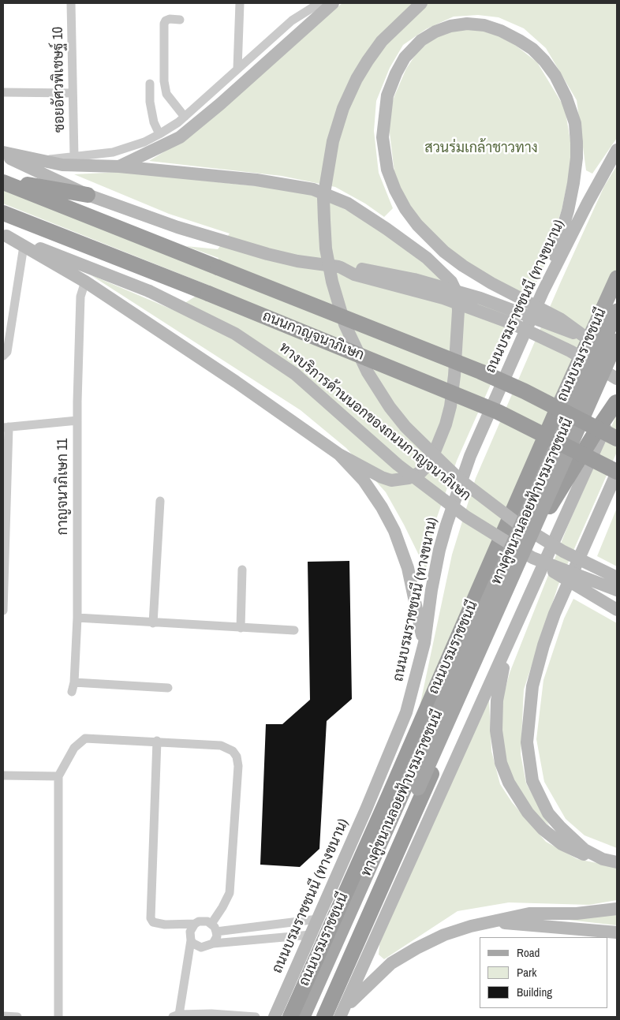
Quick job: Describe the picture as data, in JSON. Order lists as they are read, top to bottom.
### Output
{
  "streets": {
    "highway": ["ถนนกาญจนาภิเษก", "ถนนบรมราชชนนี"],
    "main road": ["ถนนบรมราชชนนี (ทางขนาน)", "ทางบริการด้านนอกของถนนกาญจนาภิเษก", "ทางคู่ขนานลอยฟ้าบรมราชชนนี"],
    "street": ["ซอยอัศวพิเชษฐ์ 10", "กาญจนาภิเษก 11"]
  },
  "parks": ["สวนร่มเกล้าชาวทาง"],
  "legend": ["Road", "Park", "Building"]
}
